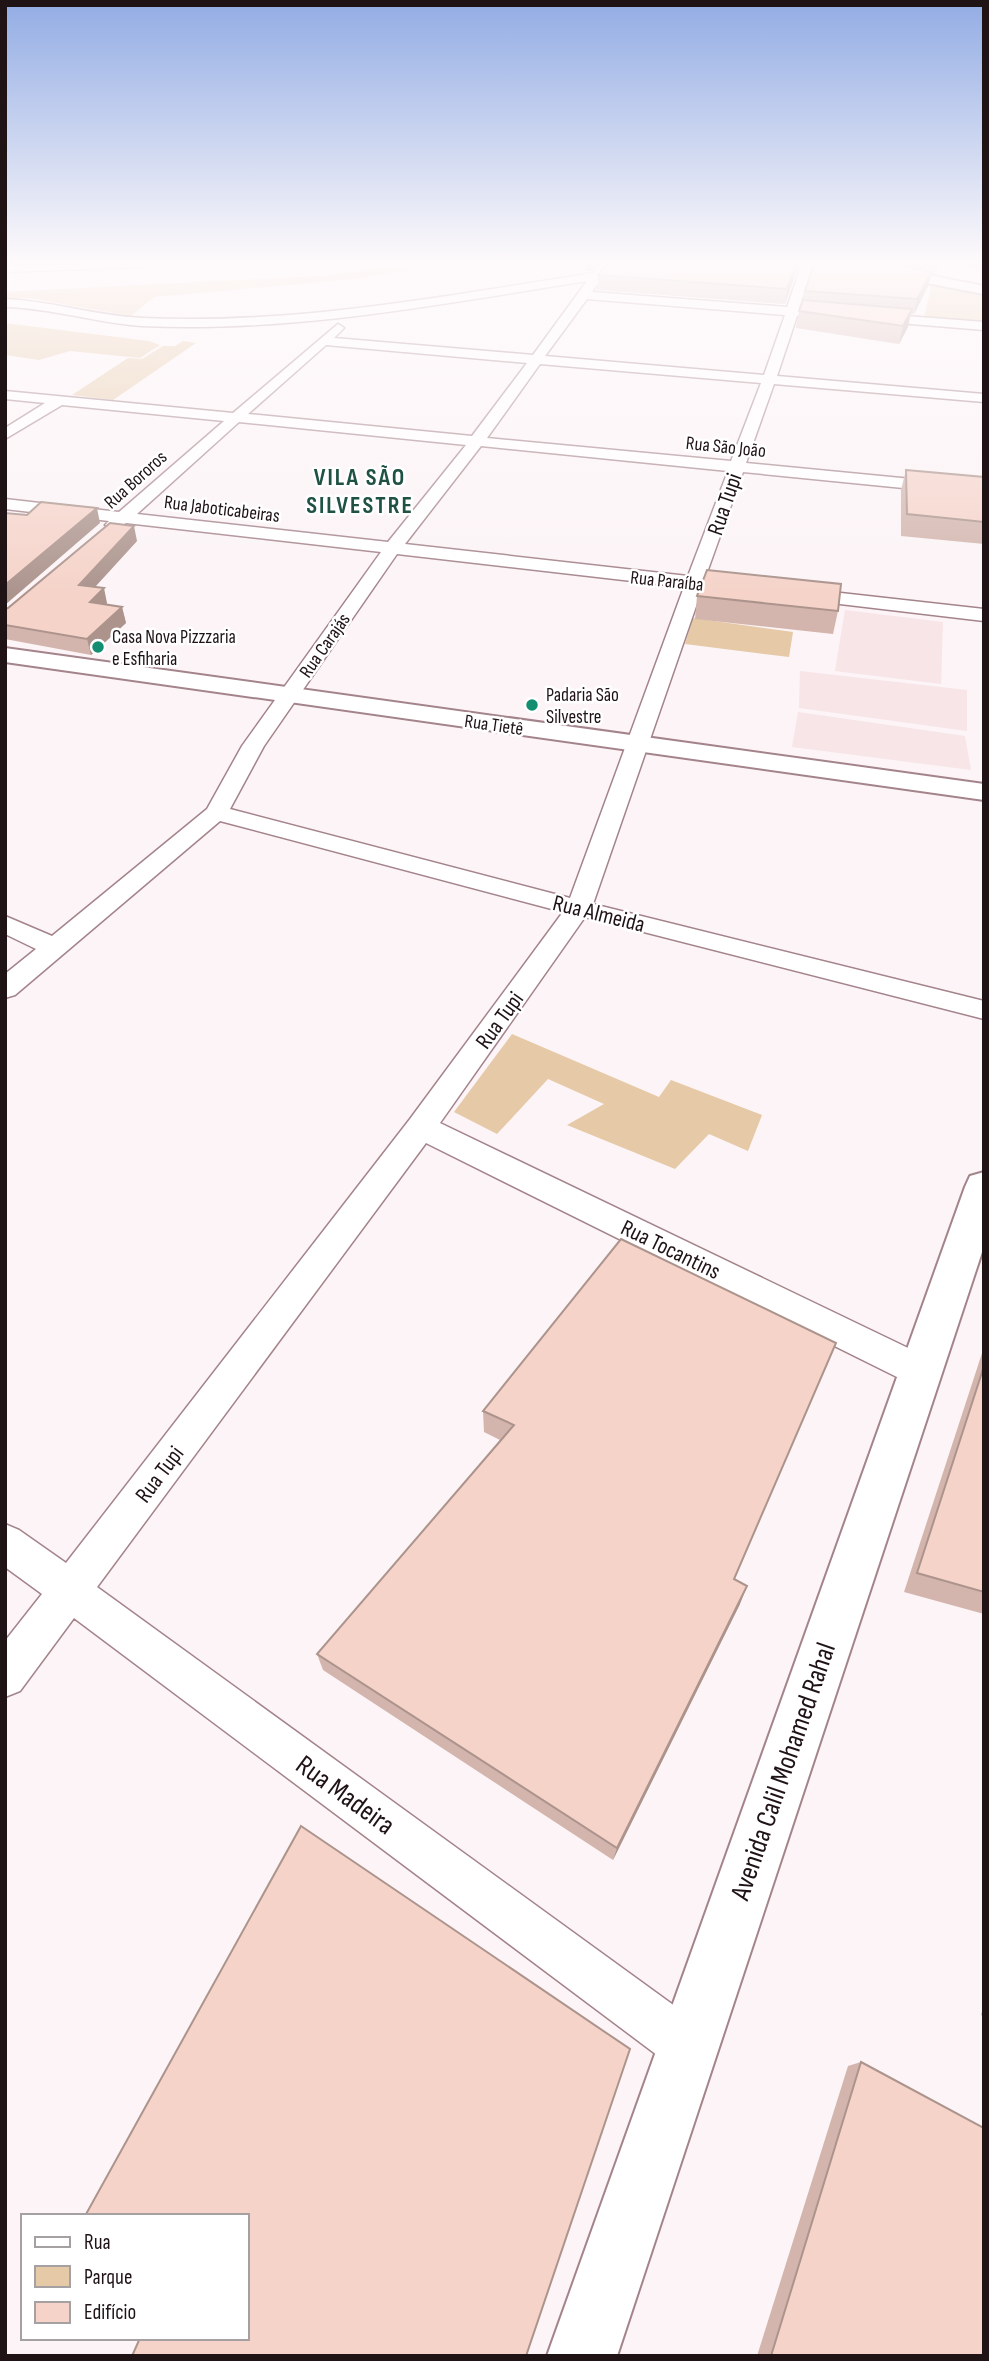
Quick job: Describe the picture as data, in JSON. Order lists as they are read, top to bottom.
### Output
{
  "streets": {
    "street": [
      "Rua São João",
      "Rua Bororos",
      "Rua Tupi",
      "Rua Jaboticabeiras",
      "Rua Paraíba",
      "Rua Carajás",
      "Rua Tietê",
      "Rua Almeida",
      "Rua Tocantins",
      "Avenida Calil Mohamed Rahal",
      "Rua Madeira"
    ]
  },
  "crossings": [
    ["Rua São João", "Rua Bororos"],
    ["Rua São João", "Rua Tupi"],
    ["Rua São João", "Rua Carajás"],
    ["Rua Bororos", "Rua Jaboticabeiras"],
    ["Rua Tupi", "Rua Paraíba"],
    ["Rua Tupi", "Rua Tietê"],
    ["Rua Tupi", "Rua Almeida"],
    ["Rua Tupi", "Rua Tocantins"],
    ["Rua Tupi", "Rua Madeira"],
    ["Rua Jaboticabeiras", "Rua Paraíba"],
    ["Rua Jaboticabeiras", "Rua Carajás"],
    ["Rua Paraíba", "Rua Carajás"],
    ["Rua Carajás", "Rua Tietê"],
    ["Rua Carajás", "Rua Almeida"],
    ["Rua Tocantins", "Avenida Calil Mohamed Rahal"],
    ["Avenida Calil Mohamed Rahal", "Rua Madeira"]
  ],
  "districts": ["VILA SÃO SILVESTRE"],
  "places": ["Casa Nova Pizzzaria e Esfiharia", "Padaria São Silvestre"],
  "legend": ["Rua", "Parque", "Edifício"]
}
